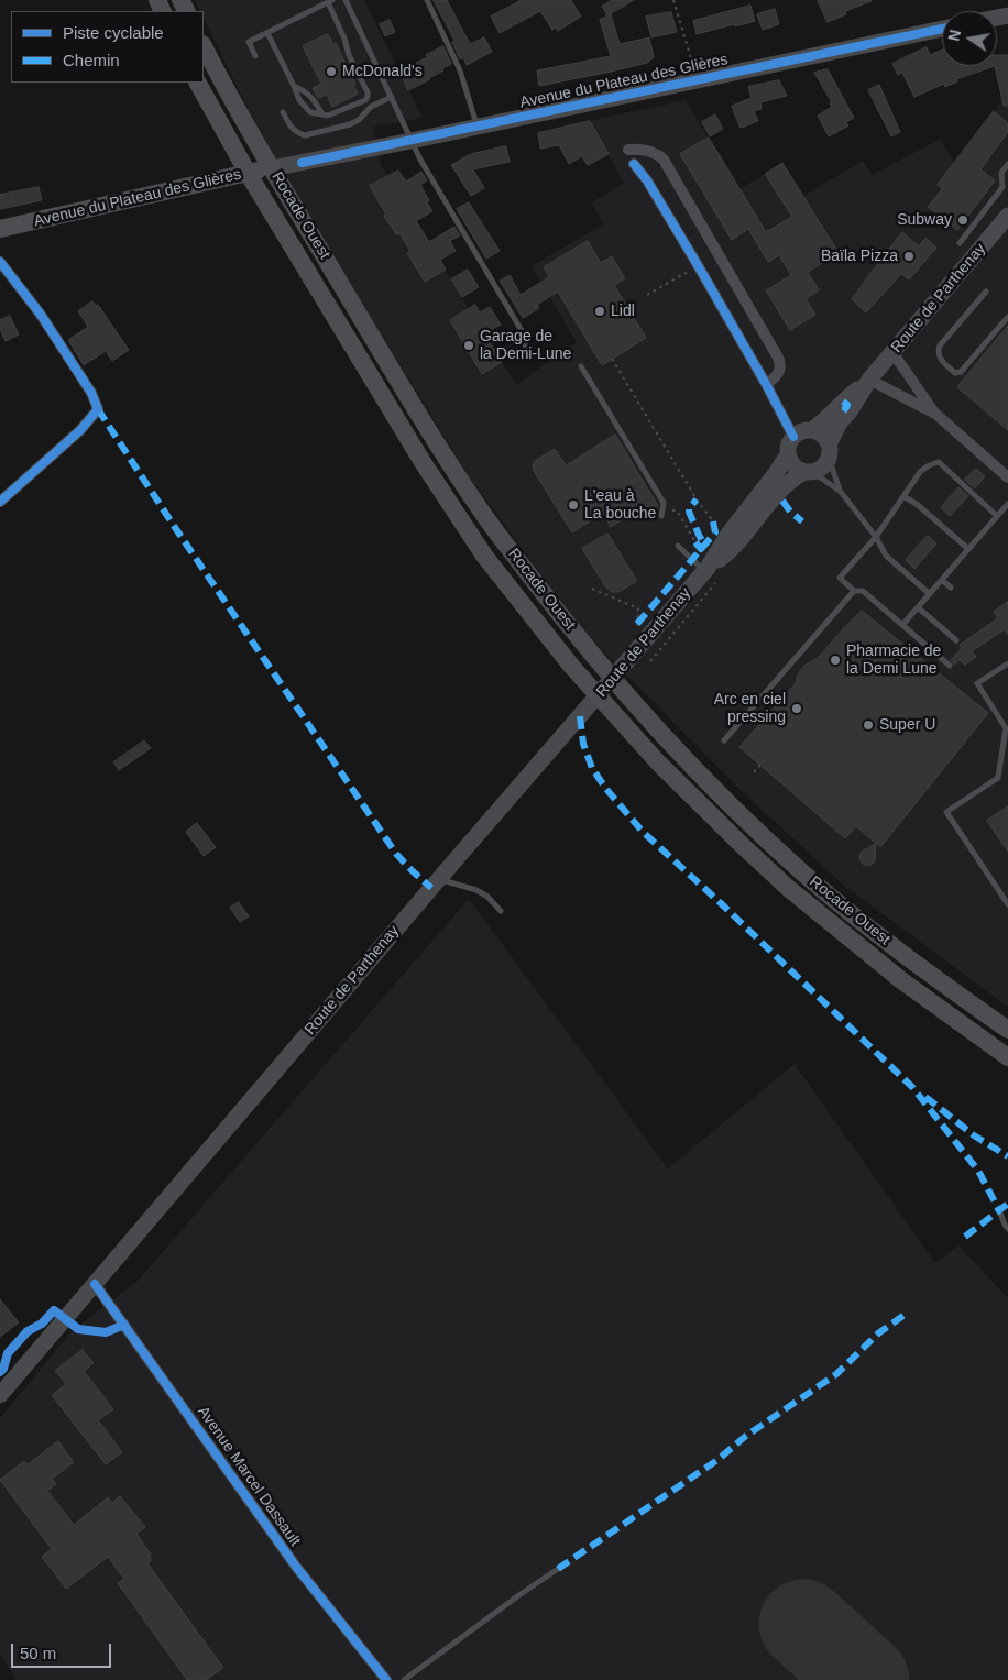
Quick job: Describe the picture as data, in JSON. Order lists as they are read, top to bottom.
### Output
{
  "streets": {
    "main road": ["Avenue du Plateau des Glières", "Rocade Ouest", "Route de Parthenay"],
    "street": ["Avenue Marcel Dassault"]
  },
  "crossings": [
    ["Avenue du Plateau des Glières", "Rocade Ouest"],
    ["Rocade Ouest", "Route de Parthenay"],
    ["Route de Parthenay", "Avenue Marcel Dassault"]
  ],
  "places": [
    "McDonald's",
    "Subway",
    "Baïla Pizza",
    "Lidl",
    "Garage de la Demi-Lune",
    "L'eau à La bouche",
    "Pharmacie de la Demi Lune",
    "Arc en ciel pressing",
    "Super U"
  ],
  "legend": ["Piste cyclable", "Chemin"],
  "scale_bar": "50 m",
  "north": "left"
}
